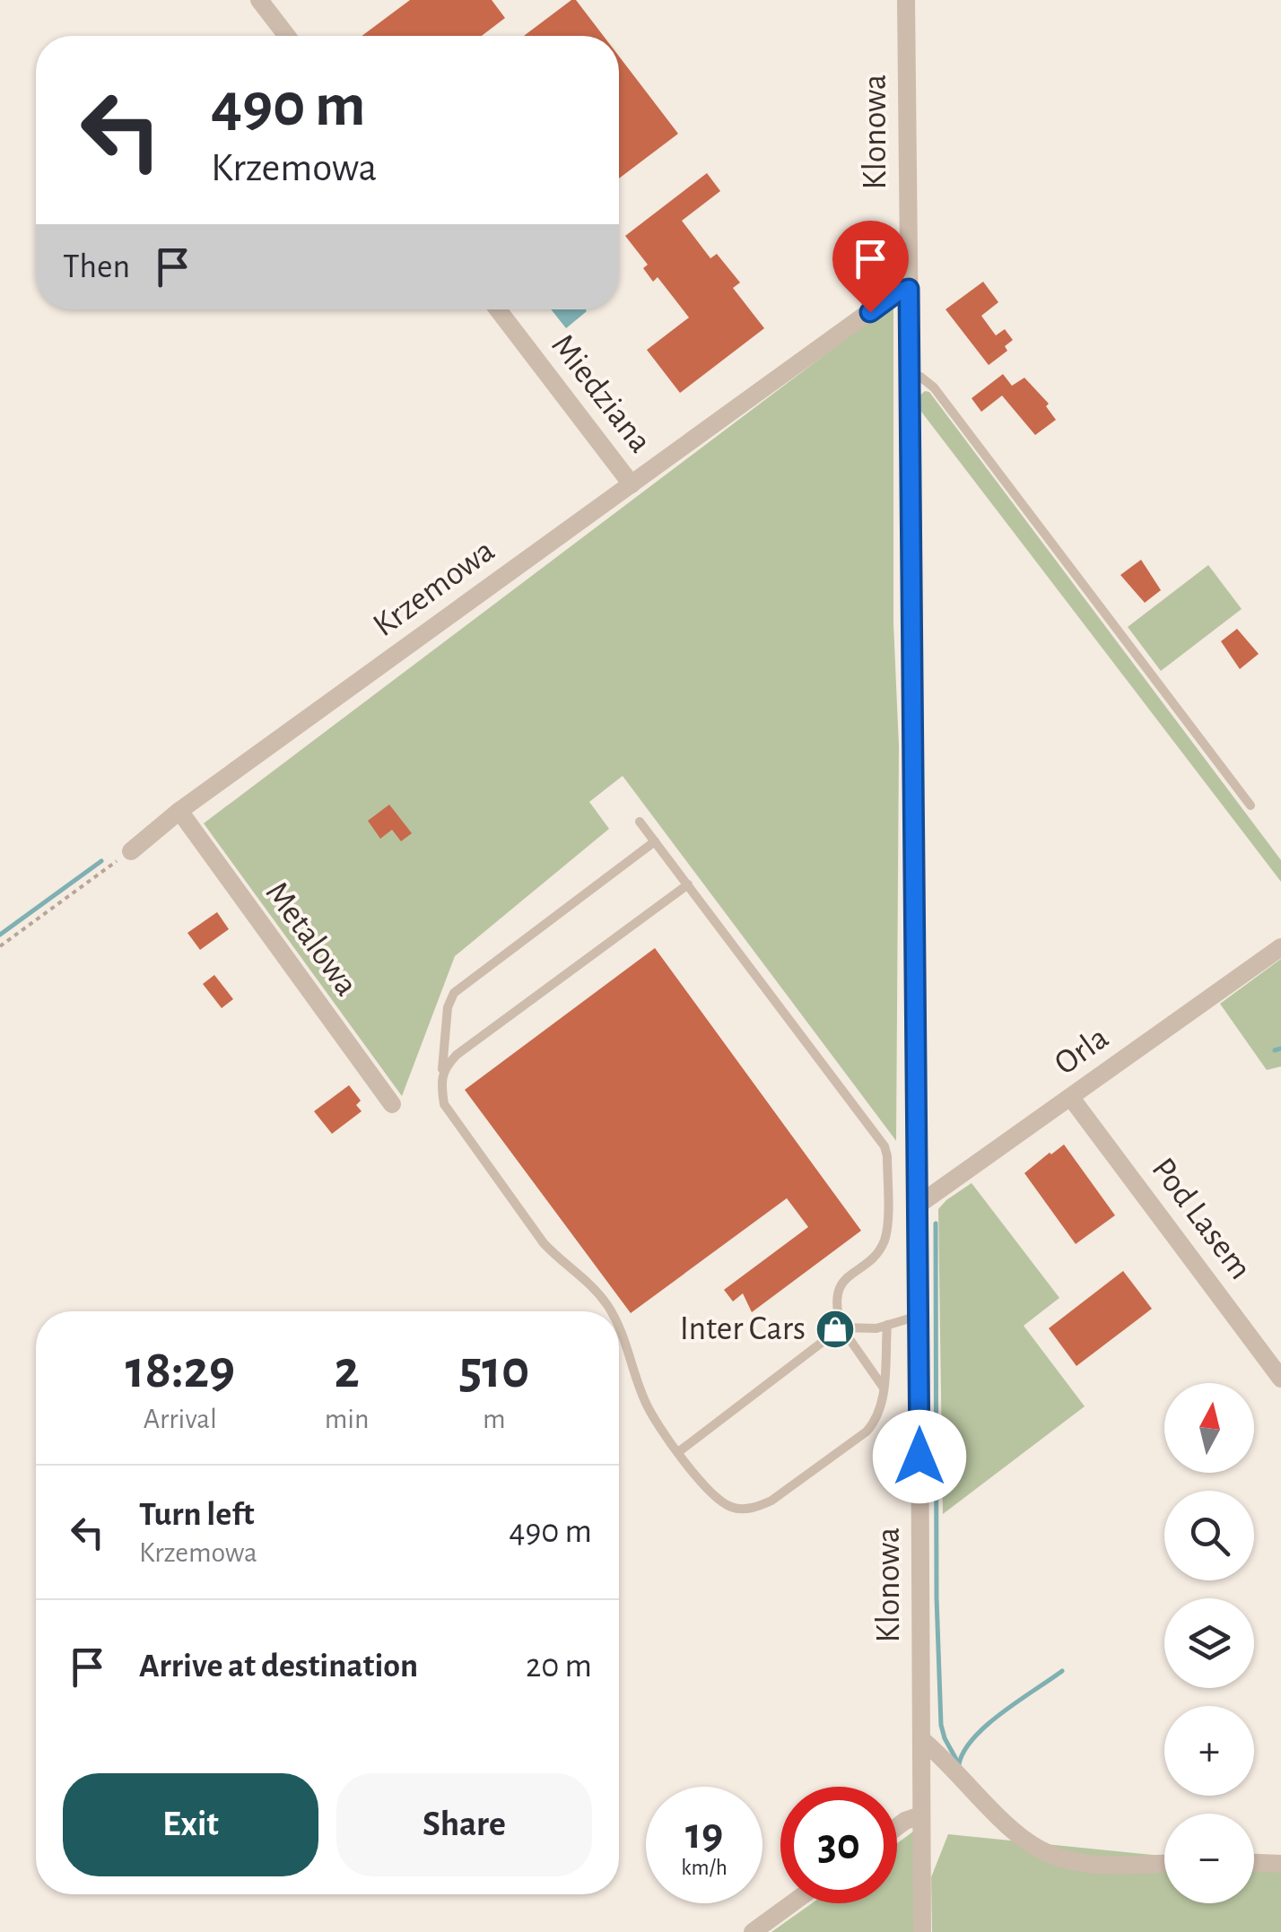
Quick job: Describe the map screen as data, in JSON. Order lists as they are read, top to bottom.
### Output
{
  "streets": {
    "street": [
      "Klonowa",
      "Miedziana",
      "Krzemowa",
      "Metalowa",
      "Orla",
      "Pod Lasem"
    ]
  },
  "crossings": [
    ["Klonowa", "Krzemowa"],
    ["Klonowa", "Orla"],
    ["Miedziana", "Krzemowa"],
    ["Krzemowa", "Metalowa"],
    ["Orla", "Pod Lasem"]
  ],
  "places": {
    "shop": ["Inter Cars"]
  },
  "north": "top",
  "page": {
    "turn": ["490 m", "Krzemowa"],
    "then": "Then",
    "eta": [
      "18:29",
      "Arrival",
      "2",
      "min",
      "510",
      "m"
    ],
    "map_buttons": ["+", "−"],
    "list": [
      {
        "name": "Turn left",
        "note": "Krzemowa",
        "value": "490 m"
      },
      {
        "name": "Arrive at destination",
        "value": "20 m"
      }
    ],
    "buttons": ["Exit", "Share"],
    "speed": "19 km/h",
    "limit": "30"
  }
}
